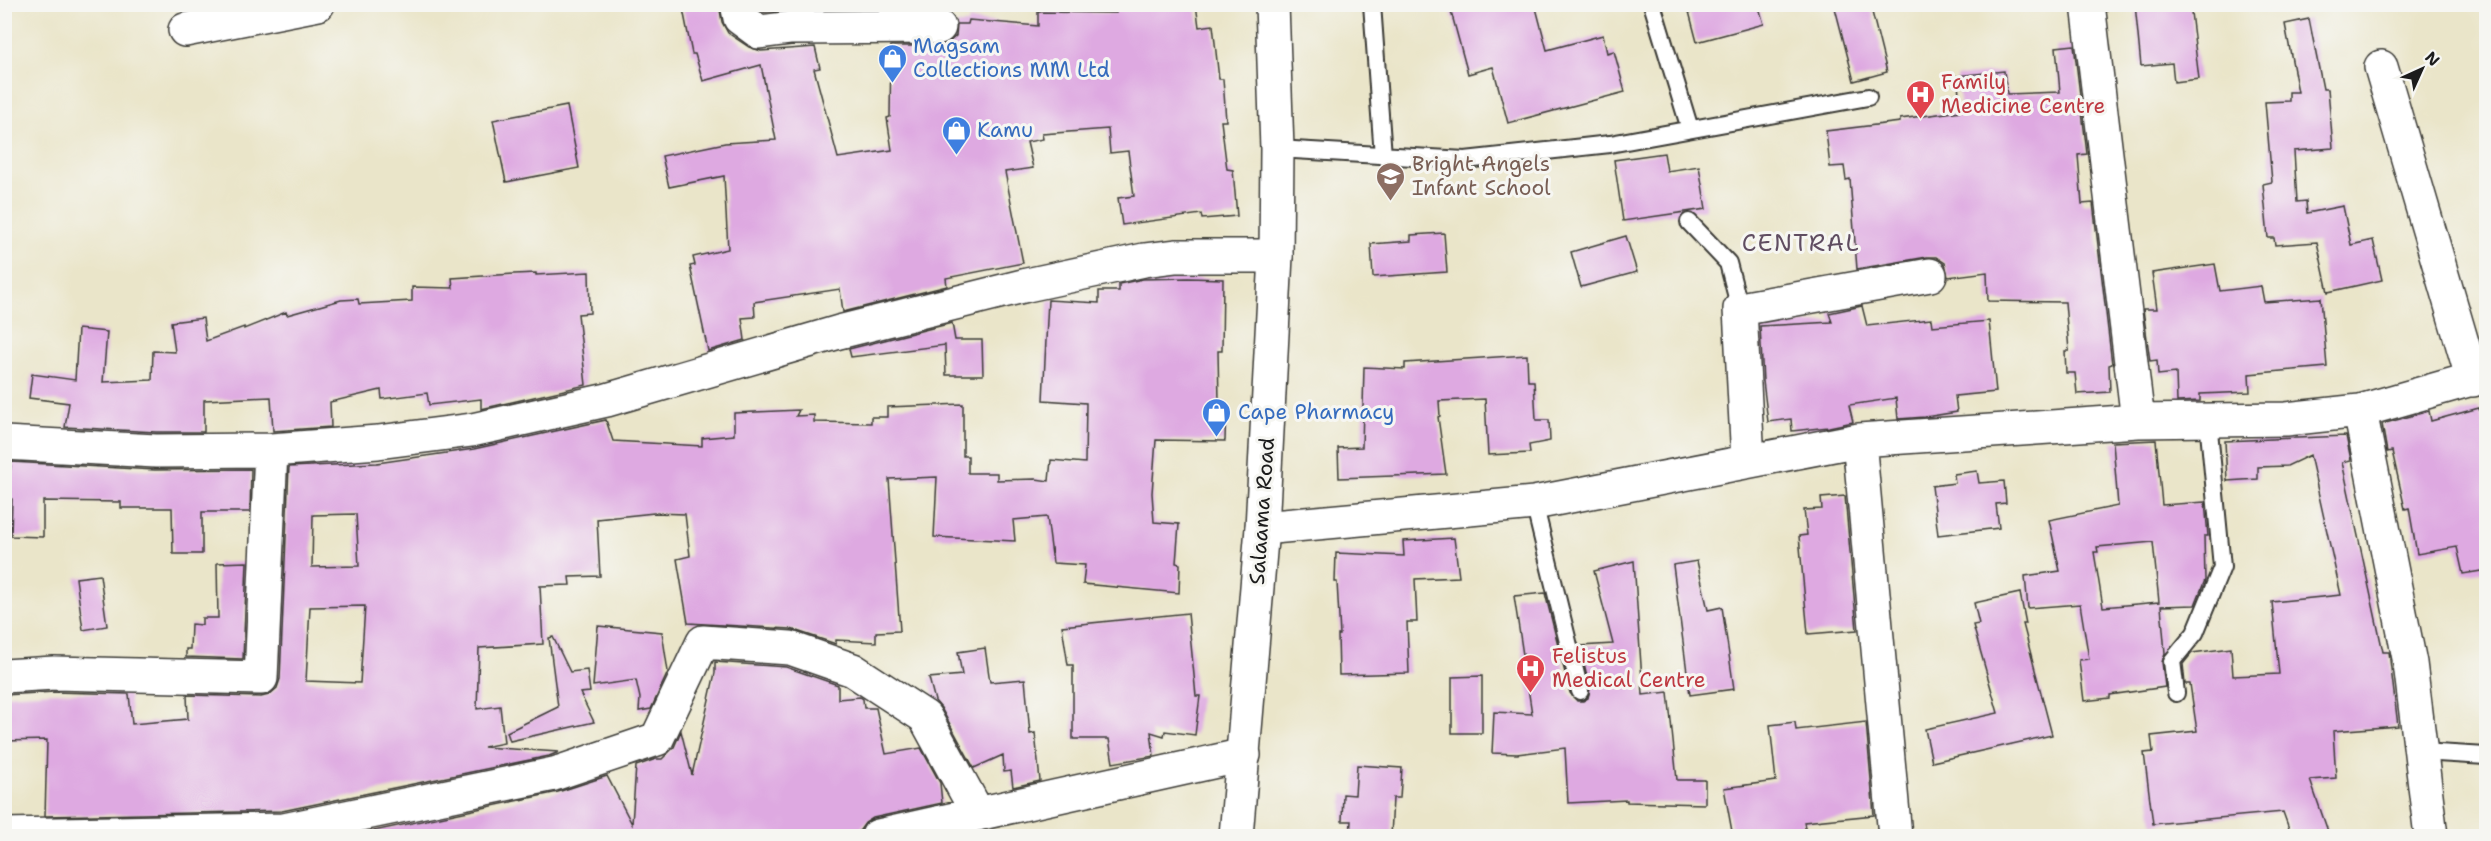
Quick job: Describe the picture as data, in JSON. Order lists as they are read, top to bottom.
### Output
{
  "streets": {
    "street": ["Salaama Road"]
  },
  "districts": ["CENTRAL"],
  "places": {
    "shop": ["Magsam Collections MM Ltd", "Kamu", "Cape Pharmacy"],
    "hospital": ["Family Medicine Centre", "Felistus Medical Centre"],
    "school or university": ["Bright Angels Infant School"]
  },
  "north": "top right"
}
